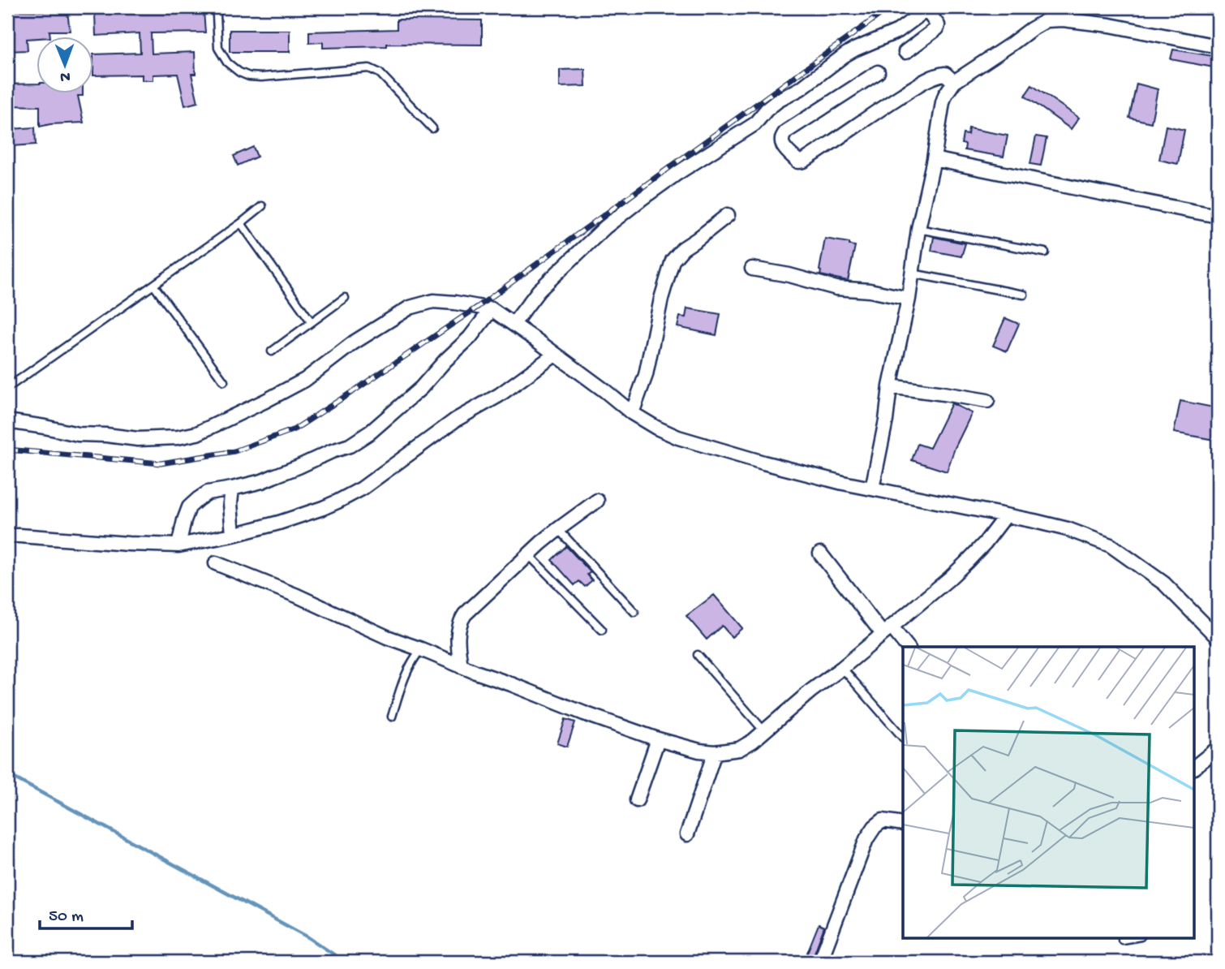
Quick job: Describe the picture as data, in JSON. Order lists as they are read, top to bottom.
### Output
{
  "scale_bar": "50 m",
  "north": "bottom"
}
